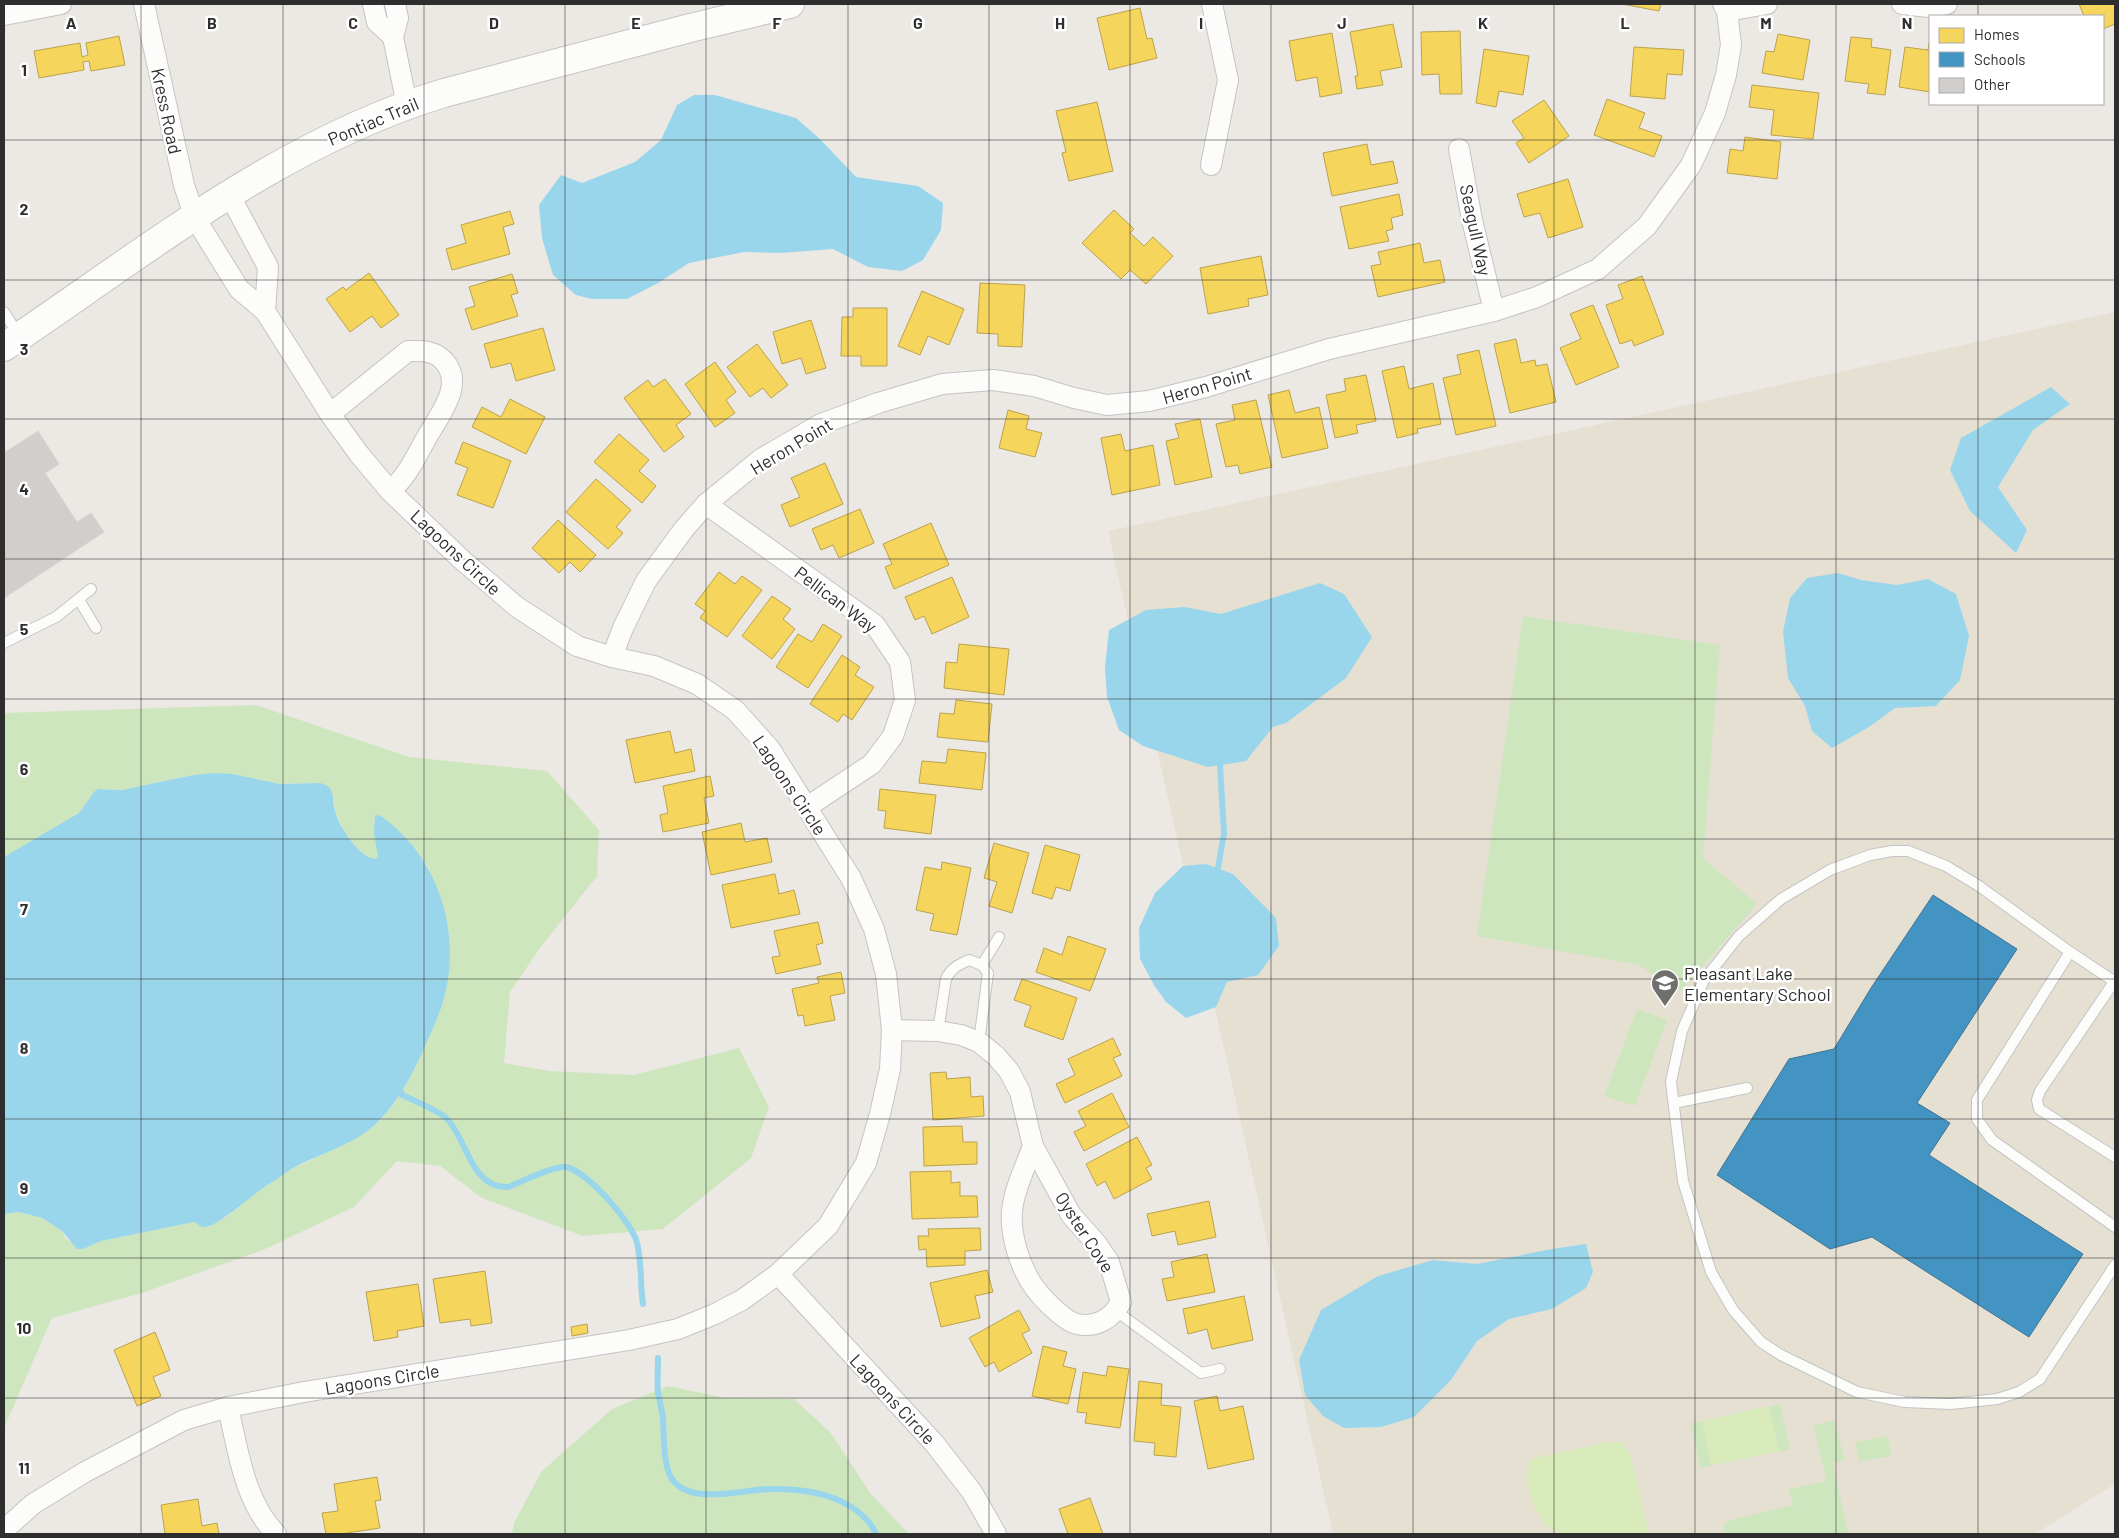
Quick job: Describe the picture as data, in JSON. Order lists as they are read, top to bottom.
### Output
{
  "streets": {
    "main road": ["Pontiac Trail"],
    "street": [
      "Kress Road",
      "Seagull Way",
      "Heron Point",
      "Lagoons Circle",
      "Pellican Way",
      "Oyster Cove"
    ]
  },
  "crossings": [
    ["Kress Road", "Pontiac Trail"],
    ["Kress Road", "Lagoons Circle"],
    ["Pontiac Trail", "Lagoons Circle"],
    ["Seagull Way", "Heron Point"],
    ["Heron Point", "Lagoons Circle"],
    ["Heron Point", "Pellican Way"],
    ["Lagoons Circle", "Pellican Way"],
    ["Lagoons Circle", "Oyster Cove"]
  ],
  "places": {
    "school or university": ["Pleasant Lake Elementary School"]
  },
  "legend": ["Homes", "Schools", "Other"],
  "grid": {
    "columns": [
      "A",
      "B",
      "C",
      "D",
      "E",
      "F",
      "G",
      "H",
      "I",
      "J",
      "K",
      "L",
      "M",
      "N"
    ],
    "rows": [
      "1",
      "2",
      "3",
      "4",
      "5",
      "6",
      "7",
      "8",
      "9",
      "10",
      "11"
    ]
  }
}
